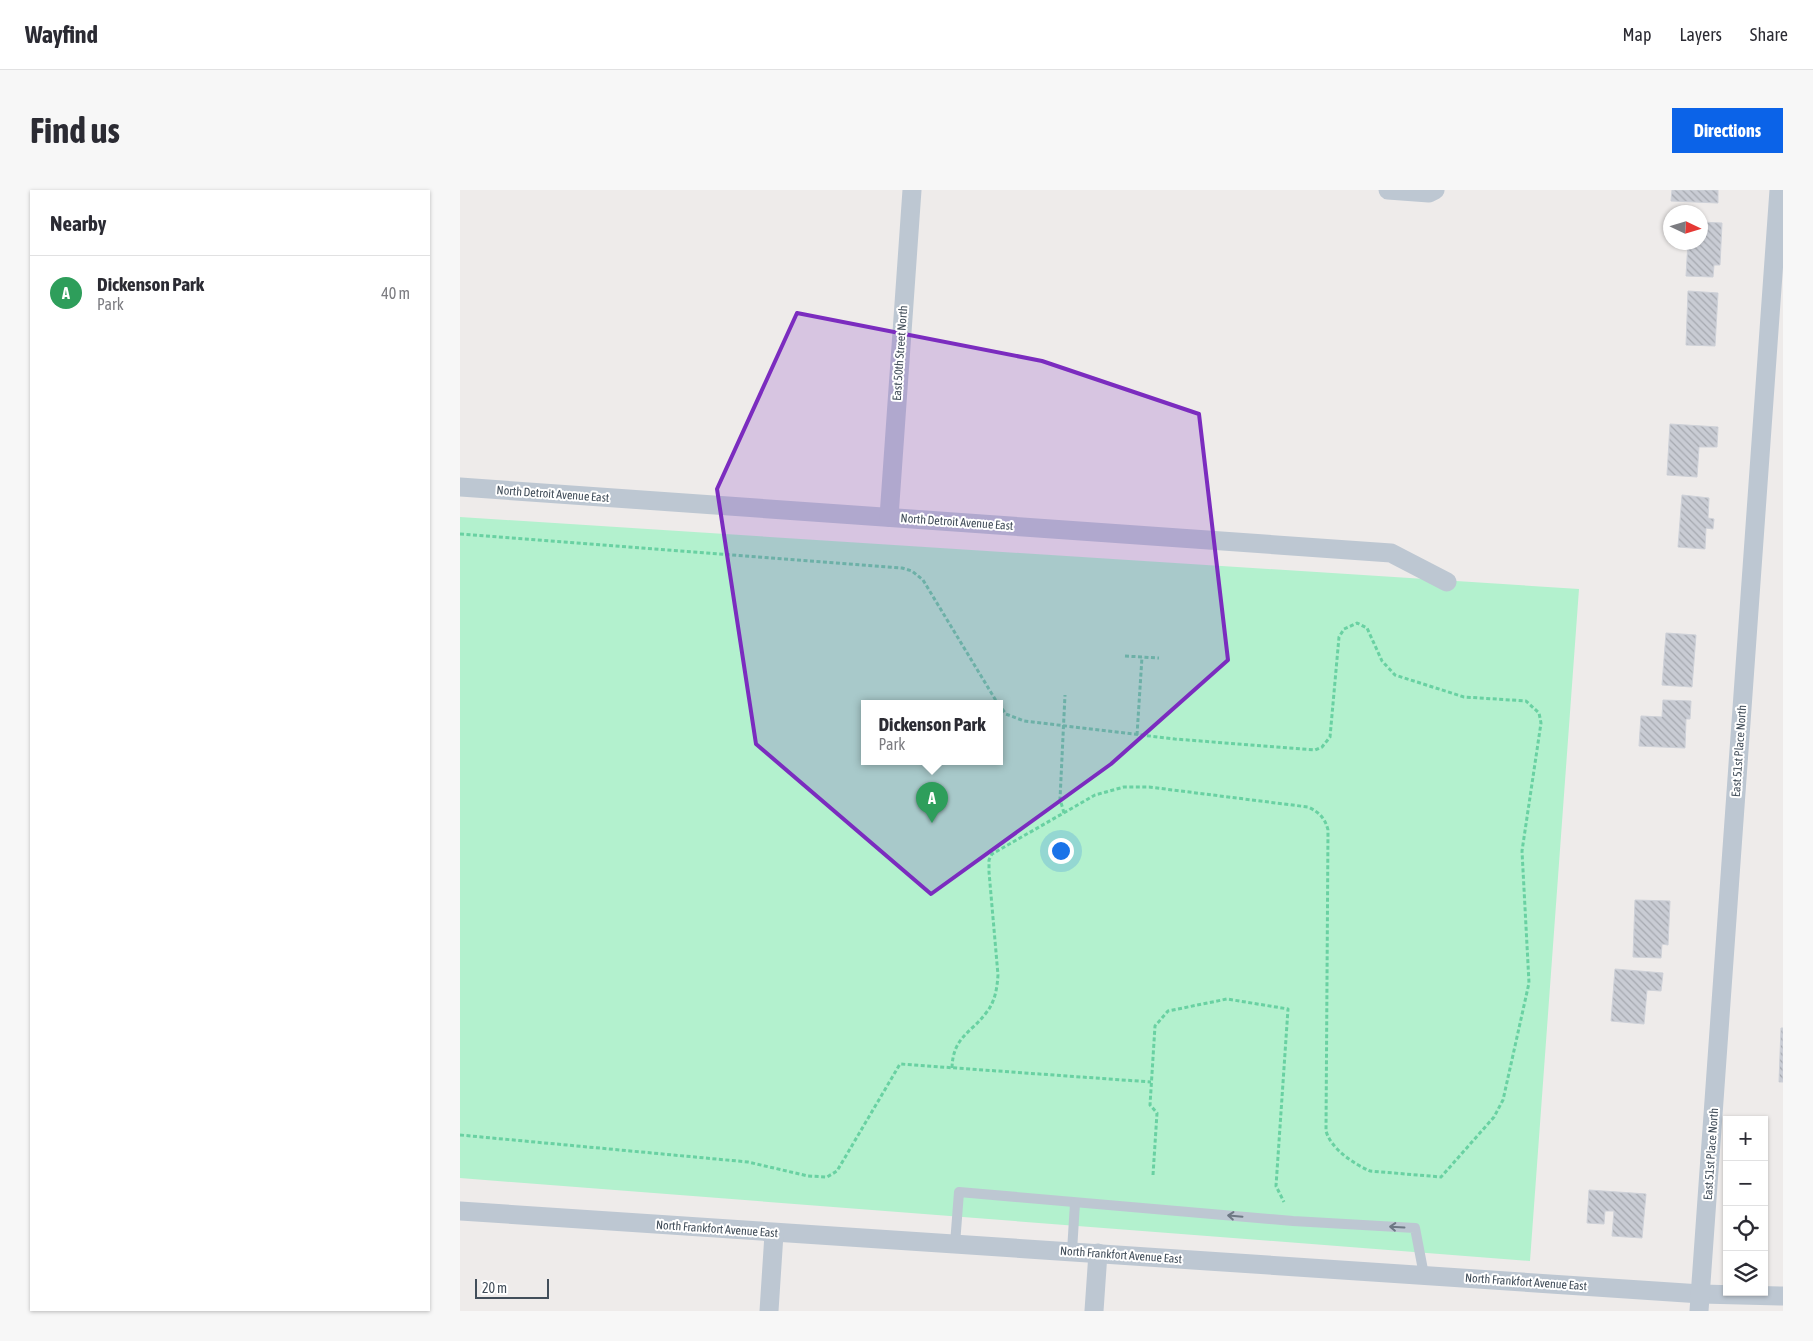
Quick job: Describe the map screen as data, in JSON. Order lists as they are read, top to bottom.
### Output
{
  "streets": {
    "street": [
      "East 50th Street North",
      "North Detroit Avenue East",
      "East 51st Place North",
      "North Frankfort Avenue East"
    ]
  },
  "crossings": [
    ["East 50th Street North", "North Detroit Avenue East"],
    ["East 51st Place North", "North Frankfort Avenue East"]
  ],
  "scale_bar": "20 m",
  "north": "right",
  "page": {
    "header": "Wayfind",
    "nav": ["Map", "Layers", "Share"],
    "buttons": "Directions",
    "title": "Find us",
    "heading": "Nearby",
    "list": [
      {
        "mark": "A",
        "name": "Dickenson Park",
        "note": "Park",
        "value": "40 m"
      }
    ],
    "popup": ["Dickenson Park", "Park"],
    "pins": "A",
    "map_buttons": ["+", "−"],
    "scale": "20 m"
  }
}
